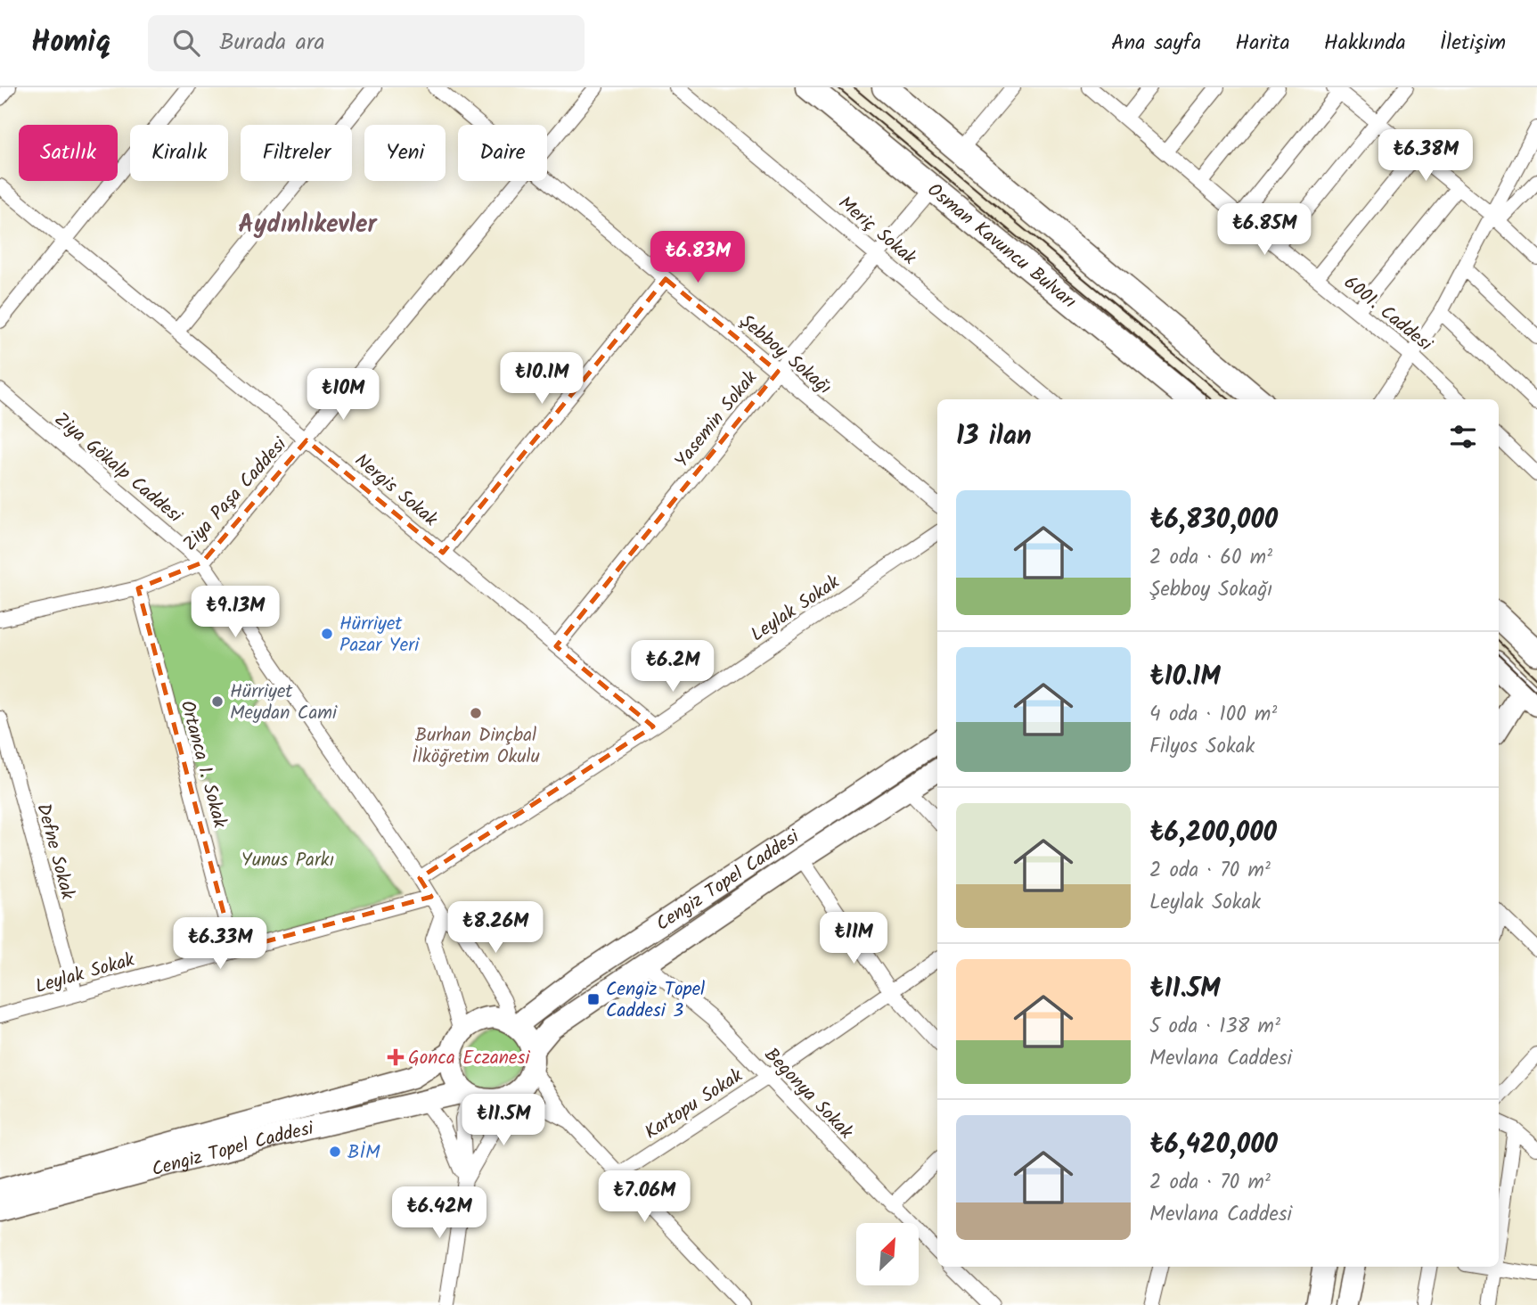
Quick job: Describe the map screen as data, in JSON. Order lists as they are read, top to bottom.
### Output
{
  "streets": {
    "highway": ["Osman Kavuncu Bulvarı"],
    "main road": ["Cengiz Topel Caddesi"],
    "street": [
      "Meriç Sokak",
      "6001. Caddesi",
      "Şebboy Sokağı",
      "Yasemin Sokak",
      "Ziya Gökalp Caddesi",
      "Nergis Sokak",
      "Ziya Paşa Caddesi",
      "Leylak Sokak",
      "Ortanca 1. Sokak",
      "Defne Sokak",
      "Begonya Sokak",
      "Kartopu Sokak"
    ]
  },
  "crossings": [
    ["Meriç Sokak", "Yasemin Sokak"],
    ["Osman Kavuncu Bulvarı", "Yasemin Sokak"],
    ["Şebboy Sokağı", "Yasemin Sokak"],
    ["Yasemin Sokak", "Nergis Sokak"],
    ["Ziya Gökalp Caddesi", "Ziya Paşa Caddesi"],
    ["Ziya Gökalp Caddesi", "Leylak Sokak"],
    ["Ziya Gökalp Caddesi", "Cengiz Topel Caddesi"],
    ["Nergis Sokak", "Ziya Paşa Caddesi"],
    ["Nergis Sokak", "Leylak Sokak"],
    ["Ziya Paşa Caddesi", "Ortanca 1. Sokak"],
    ["Leylak Sokak", "Ortanca 1. Sokak"],
    ["Leylak Sokak", "Defne Sokak"],
    ["Cengiz Topel Caddesi", "Begonya Sokak"],
    ["Begonya Sokak", "Kartopu Sokak"]
  ],
  "districts": ["Aydınlıkevler"],
  "parks": ["Yunus Parkı"],
  "places": {
    "other": [
      "Hürriyet Pazar Yeri",
      "Hürriyet Meydan Cami",
      "Burhan Dinçbal İlköğretim Okulu",
      "BİM"
    ],
    "transit": ["Cengiz Topel Caddesi 3"],
    "health": ["Gonca Eczanesi"]
  },
  "north": "top right",
  "page": {
    "header": "Homiq",
    "search": "Burada ara",
    "nav": [
      "Ana sayfa",
      "Harita",
      "Hakkında",
      "İletişim"
    ],
    "chip": [
      "Satılık",
      "Kiralık",
      "Filtreler",
      "Yeni",
      "Daire"
    ],
    "price": [
      "₺6.38M",
      "₺6.85M",
      "₺6.83M",
      "₺10.1M",
      "₺10M",
      "₺9.13M",
      "₺6.2M",
      "₺8.26M",
      "₺11M",
      "₺6.33M",
      "₺11.5M",
      "₺7.06M",
      "₺6.42M"
    ],
    "heading": "13 ilan",
    "list": [
      {
        "name": "₺6,830,000",
        "note": "2 oda · 60 m² · Şebboy Sokağı"
      },
      {
        "name": "₺10.1M",
        "note": "4 oda · 100 m² · Filyos Sokak"
      },
      {
        "name": "₺6,200,000",
        "note": "2 oda · 70 m² · Leylak Sokak"
      },
      {
        "name": "₺11.5M",
        "note": "5 oda · 138 m² · Mevlana Caddesi"
      },
      {
        "name": "₺6,420,000",
        "note": "2 oda · 70 m² · Mevlana Caddesi"
      }
    ]
  }
}
